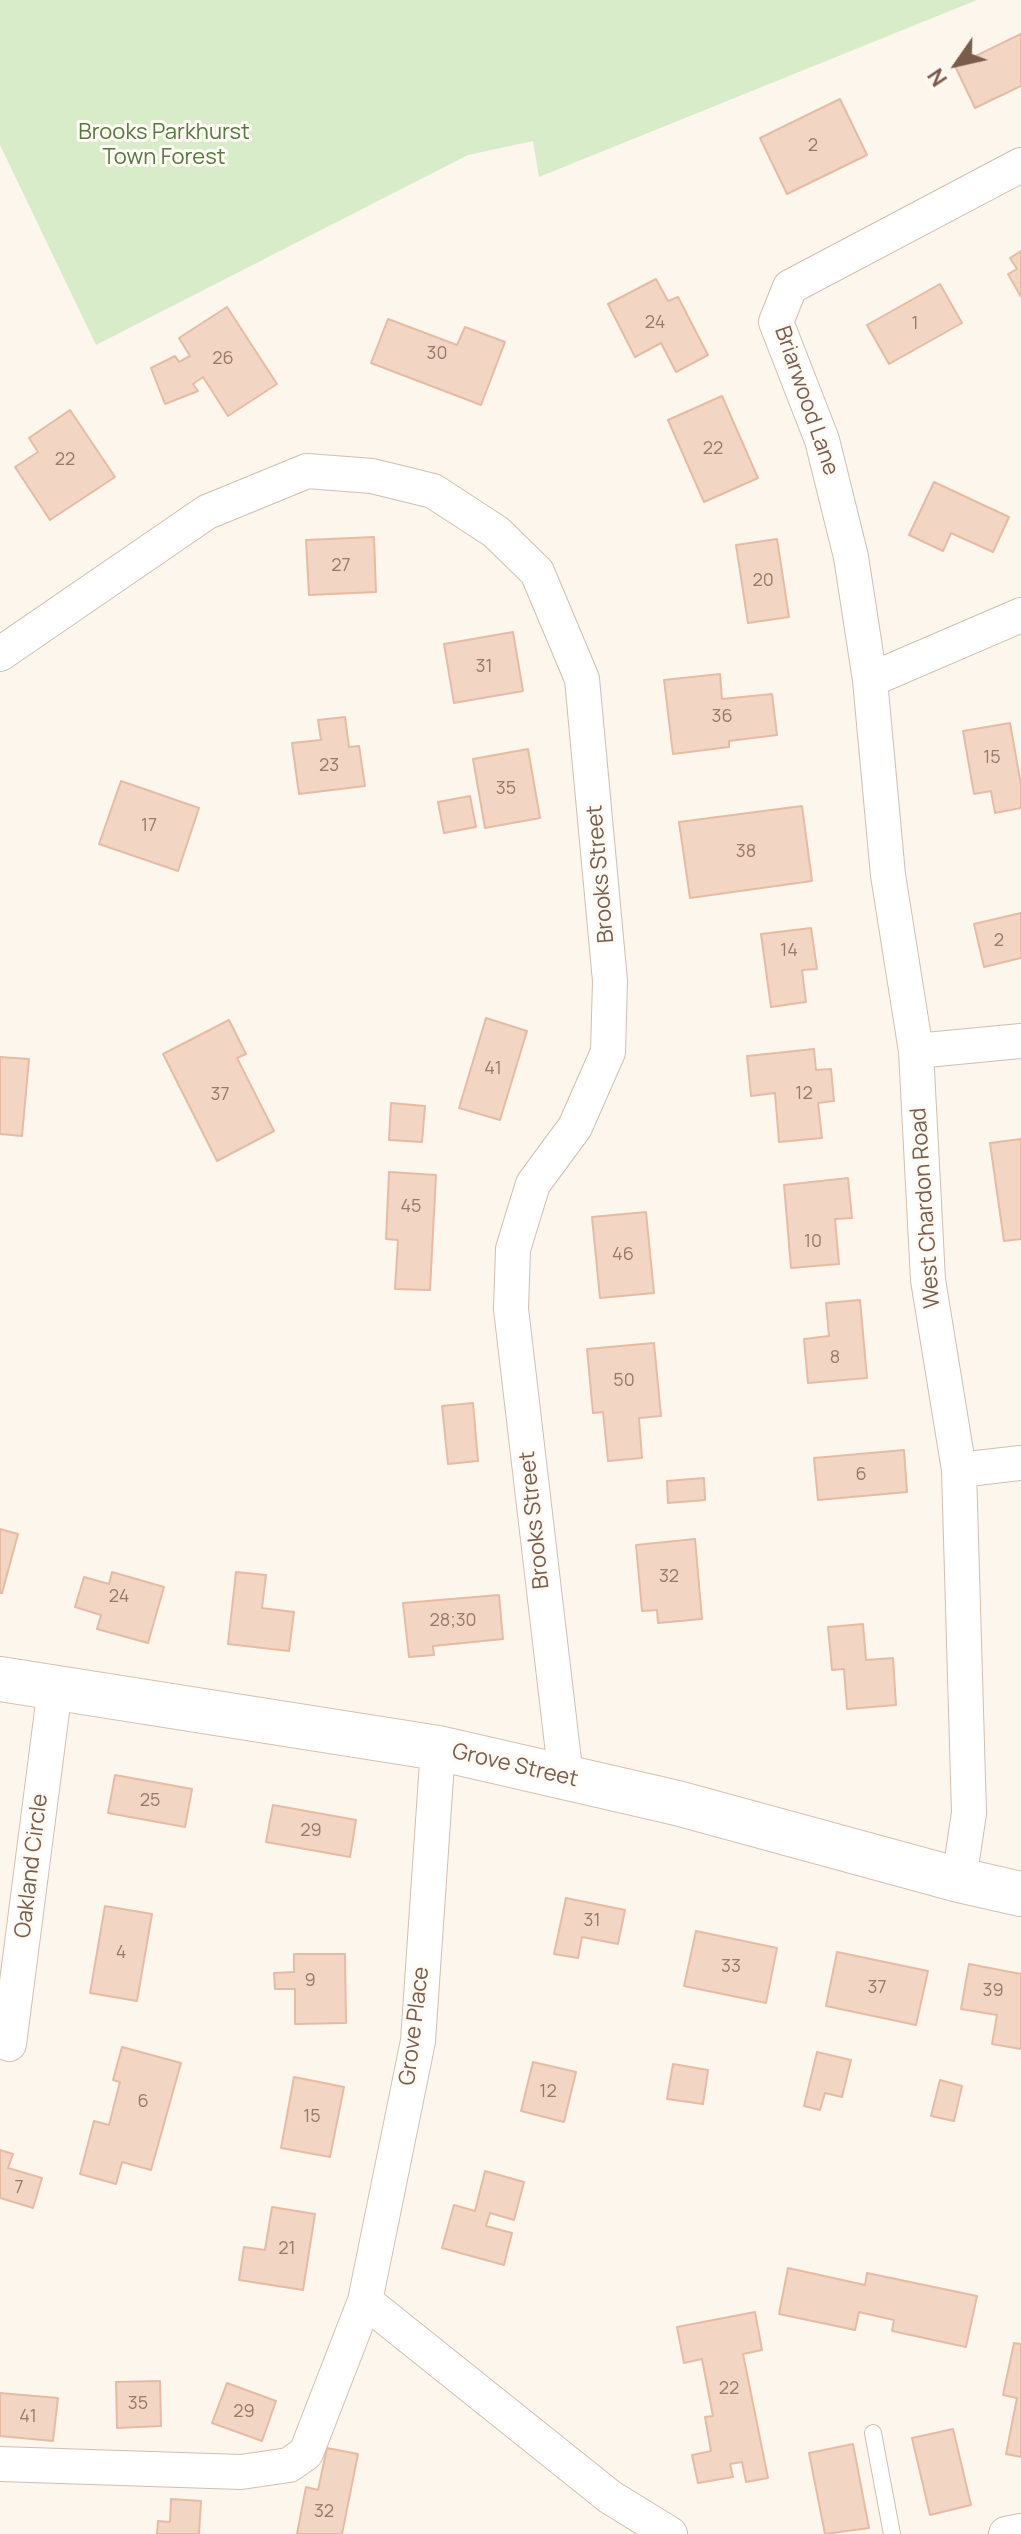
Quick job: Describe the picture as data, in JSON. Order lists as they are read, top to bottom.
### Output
{
  "streets": {
    "street": [
      "Briarwood Lane",
      "Brooks Street",
      "West Chardon Road",
      "Grove Street",
      "Oakland Circle",
      "Grove Place"
    ]
  },
  "crossings": [
    ["Briarwood Lane", "West Chardon Road"],
    ["Brooks Street", "Grove Street"],
    ["West Chardon Road", "Grove Street"],
    ["Grove Street", "Oakland Circle"],
    ["Grove Street", "Grove Place"]
  ],
  "parks": ["Brooks Parkhurst Town Forest"],
  "house_numbers": [
    "2",
    "24",
    "1",
    "30",
    "26",
    "22",
    "22",
    "27",
    "20",
    "31",
    "36",
    "15",
    "23",
    "35",
    "17",
    "38",
    "2",
    "14",
    "41",
    "12",
    "37",
    "45",
    "10",
    "46",
    "8",
    "50",
    "6",
    "32",
    "24",
    "28;30",
    "25",
    "29",
    "31",
    "4",
    "33",
    "9",
    "37",
    "39",
    "12",
    "6",
    "15",
    "7",
    "21",
    "22",
    "35",
    "29",
    "41",
    "32"
  ],
  "north": "bottom left"
}
